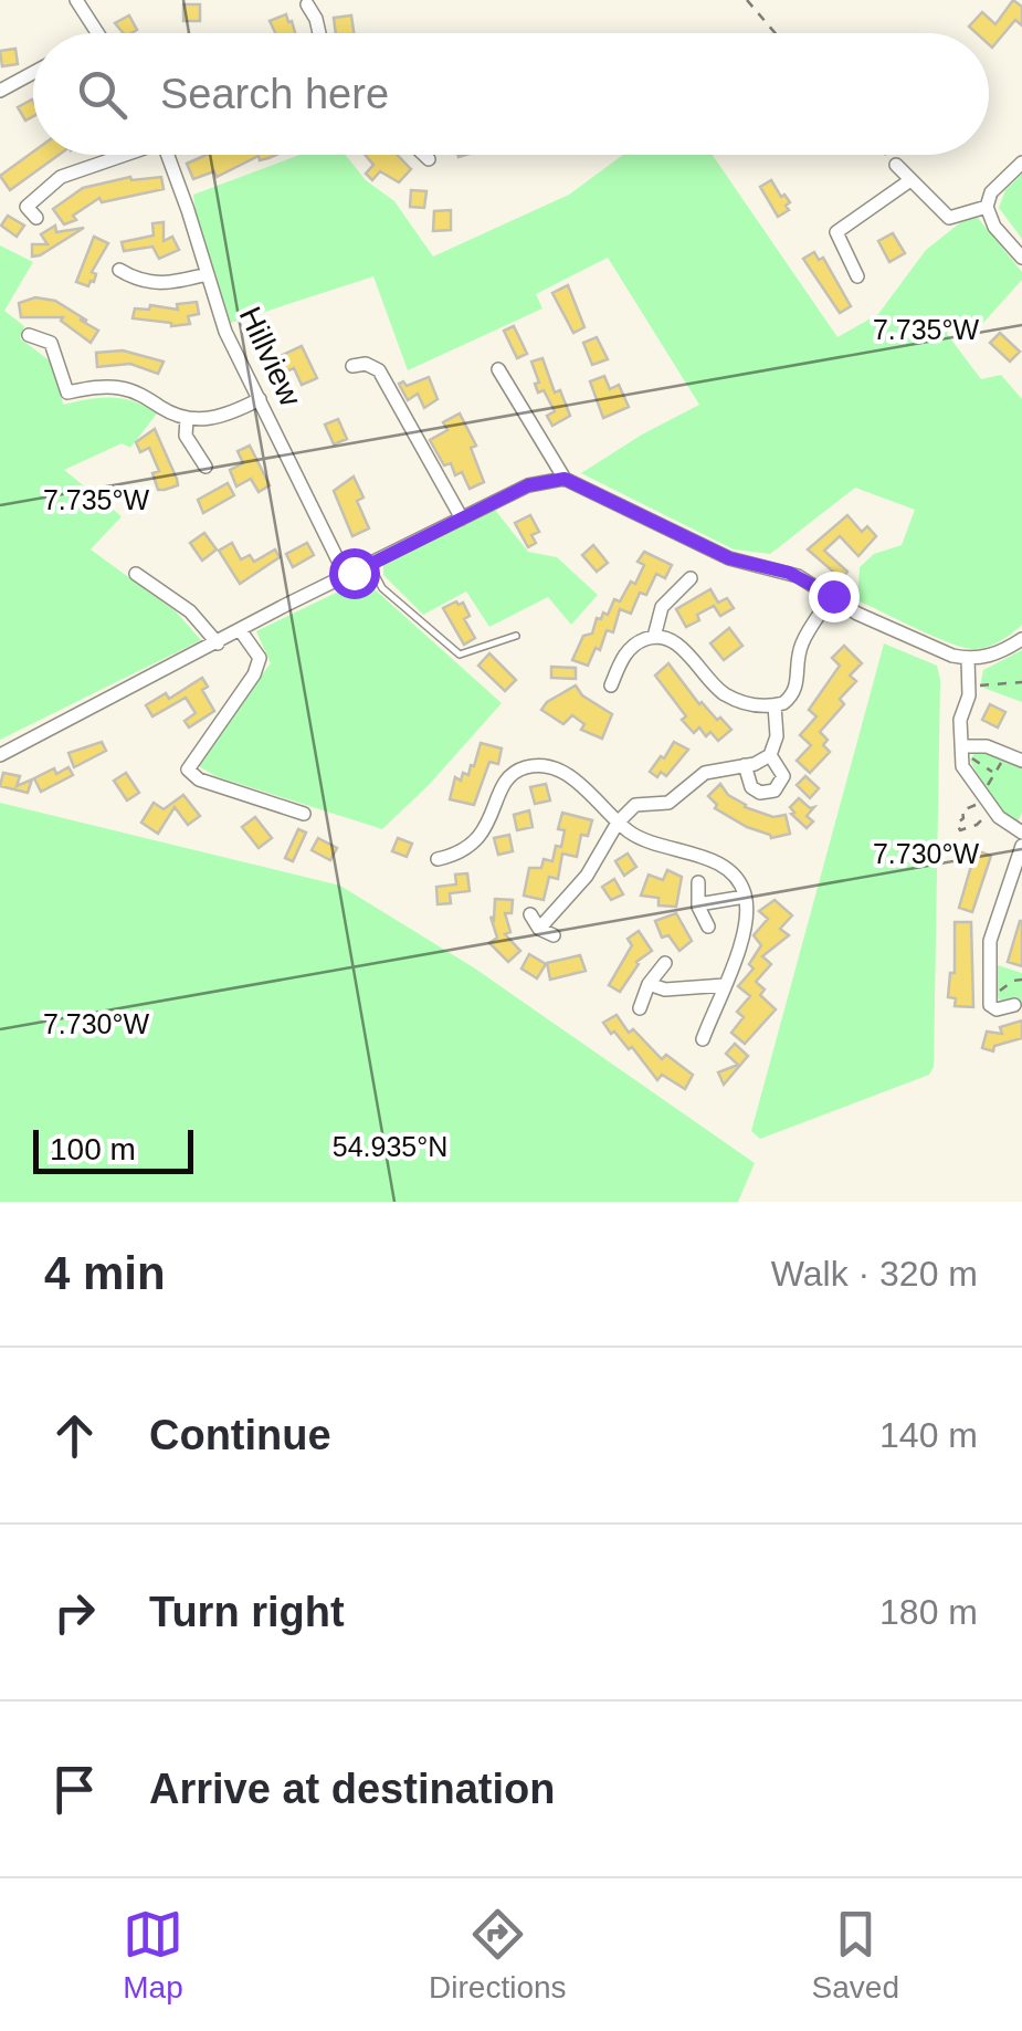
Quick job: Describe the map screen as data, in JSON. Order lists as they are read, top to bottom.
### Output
{
  "streets": {
    "street": ["Hillview"]
  },
  "scale_bar": "100 m",
  "page": {
    "search": "Search here",
    "scale": "100 m",
    "heading": ["4 min", "Walk · 320 m"],
    "list": [
      ["Continue", "140 m"],
      ["Turn right", "180 m"],
      "Arrive at destination"
    ],
    "nav": ["Map", "Directions", "Saved"]
  },
  "coordinates": ["7.735°W", "7.730°W", "54.935°N"]
}
